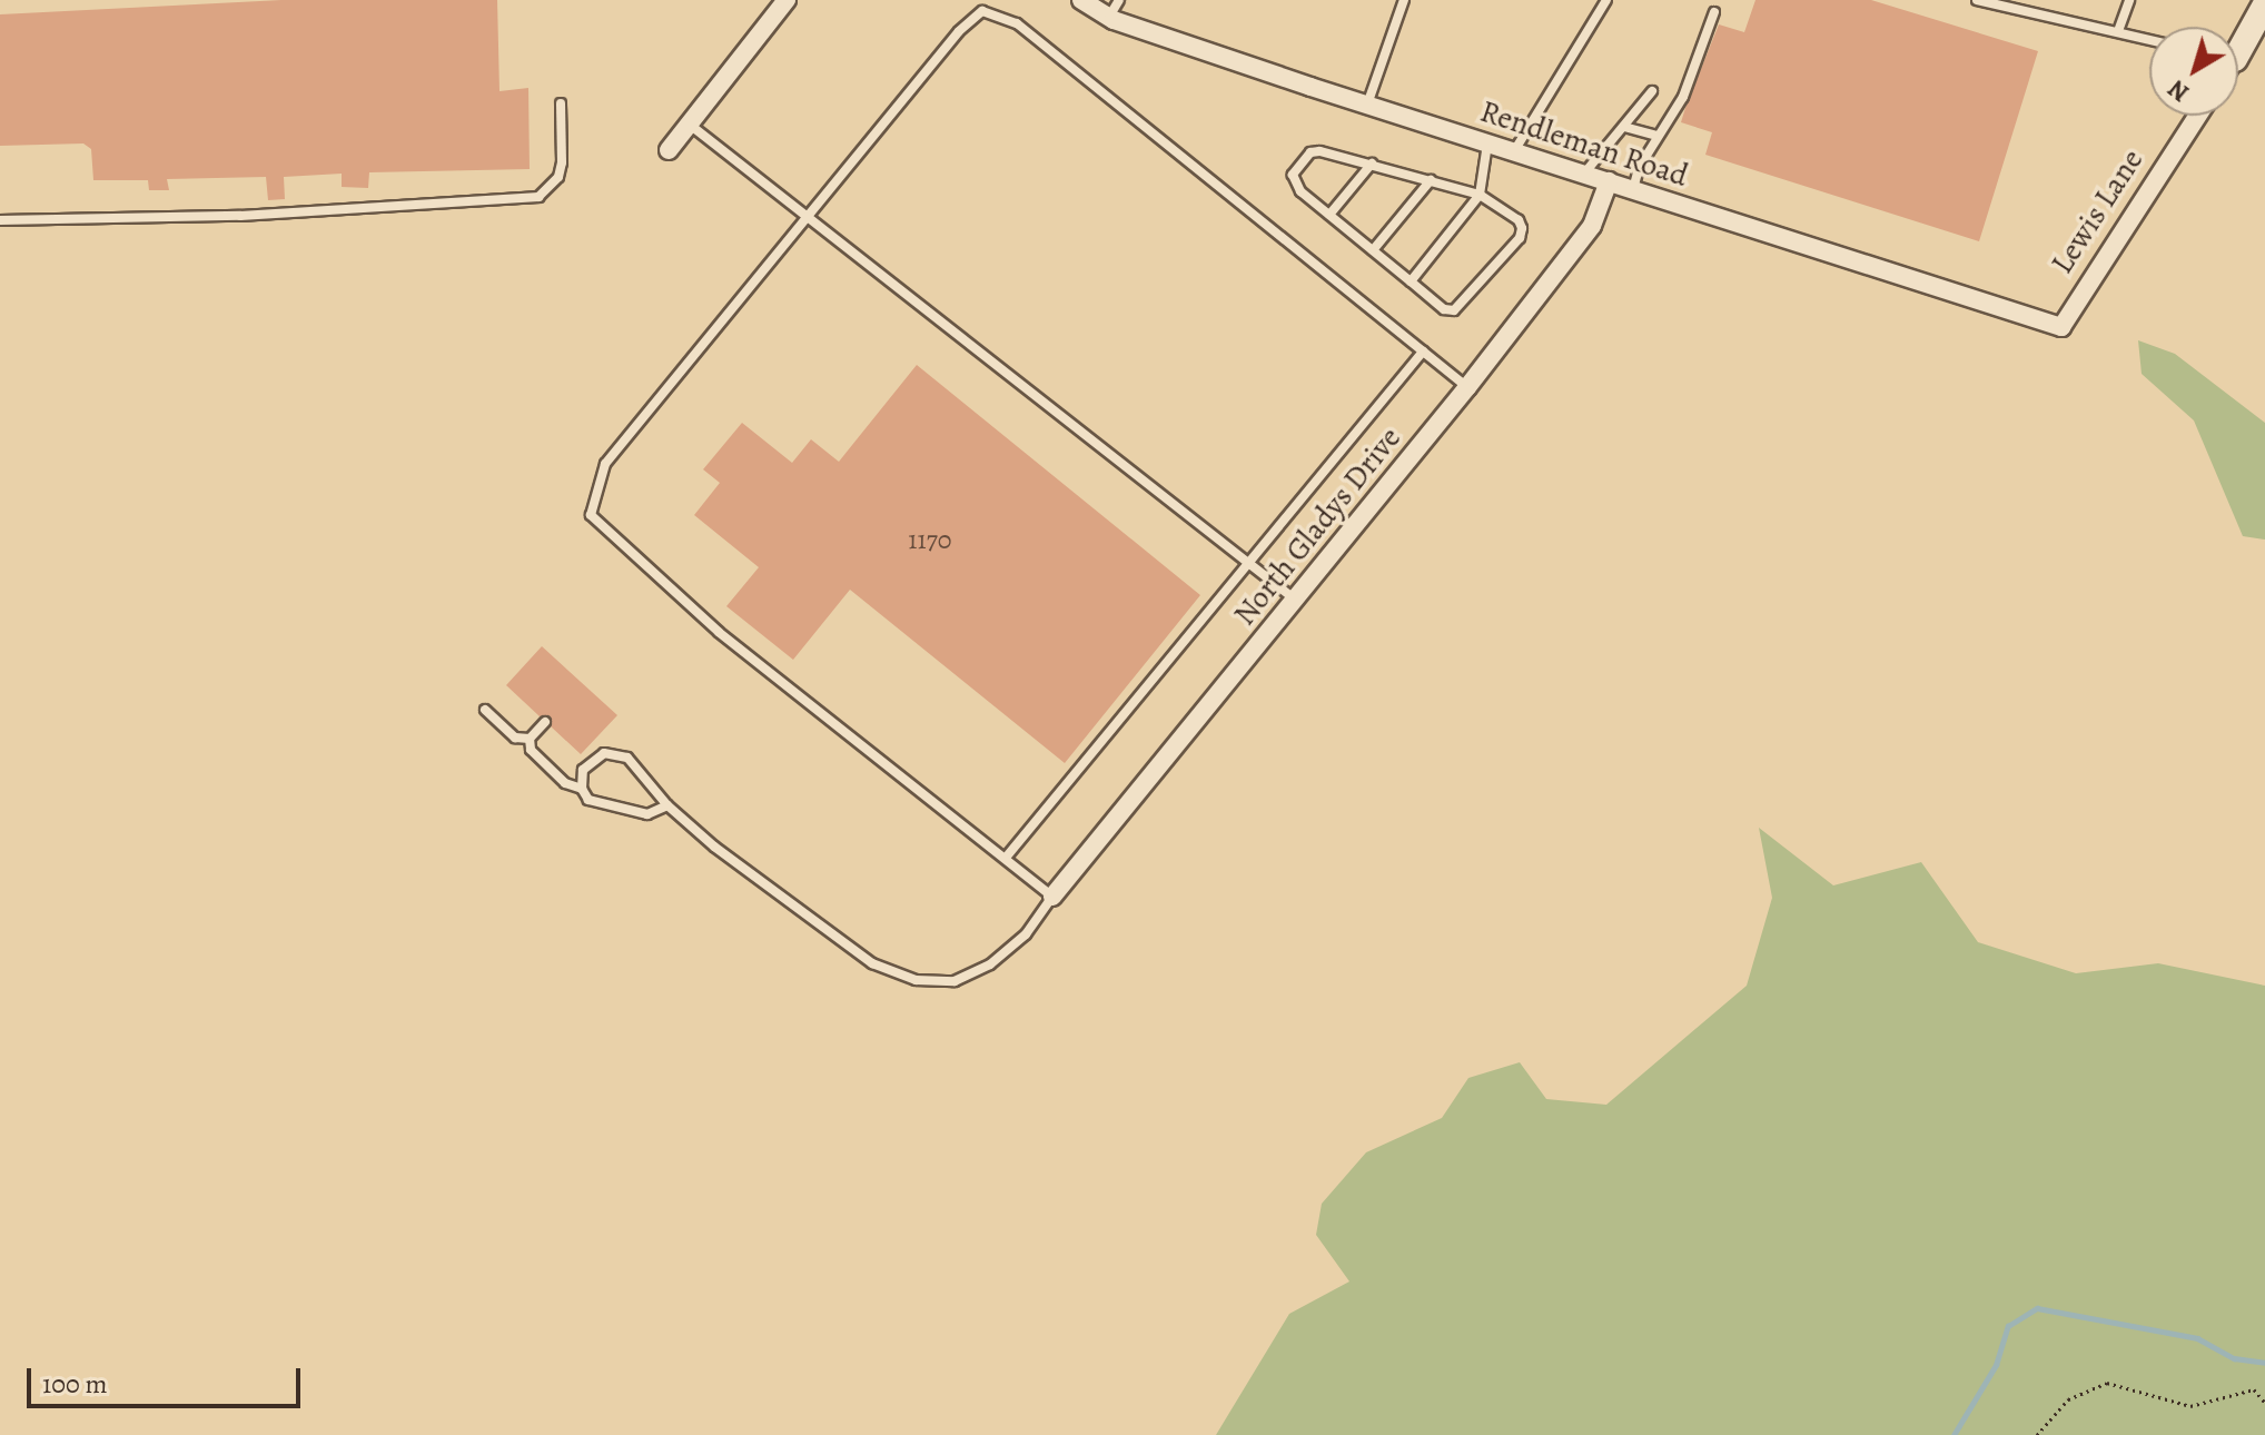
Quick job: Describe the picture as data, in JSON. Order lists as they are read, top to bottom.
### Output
{
  "streets": {
    "street": ["Rendleman Road", "Lewis Lane", "North Gladys Drive"]
  },
  "crossings": [
    ["Rendleman Road", "Lewis Lane"],
    ["Rendleman Road", "North Gladys Drive"]
  ],
  "house_numbers": ["1170"],
  "scale_bar": "100 m",
  "north": "bottom left"
}
